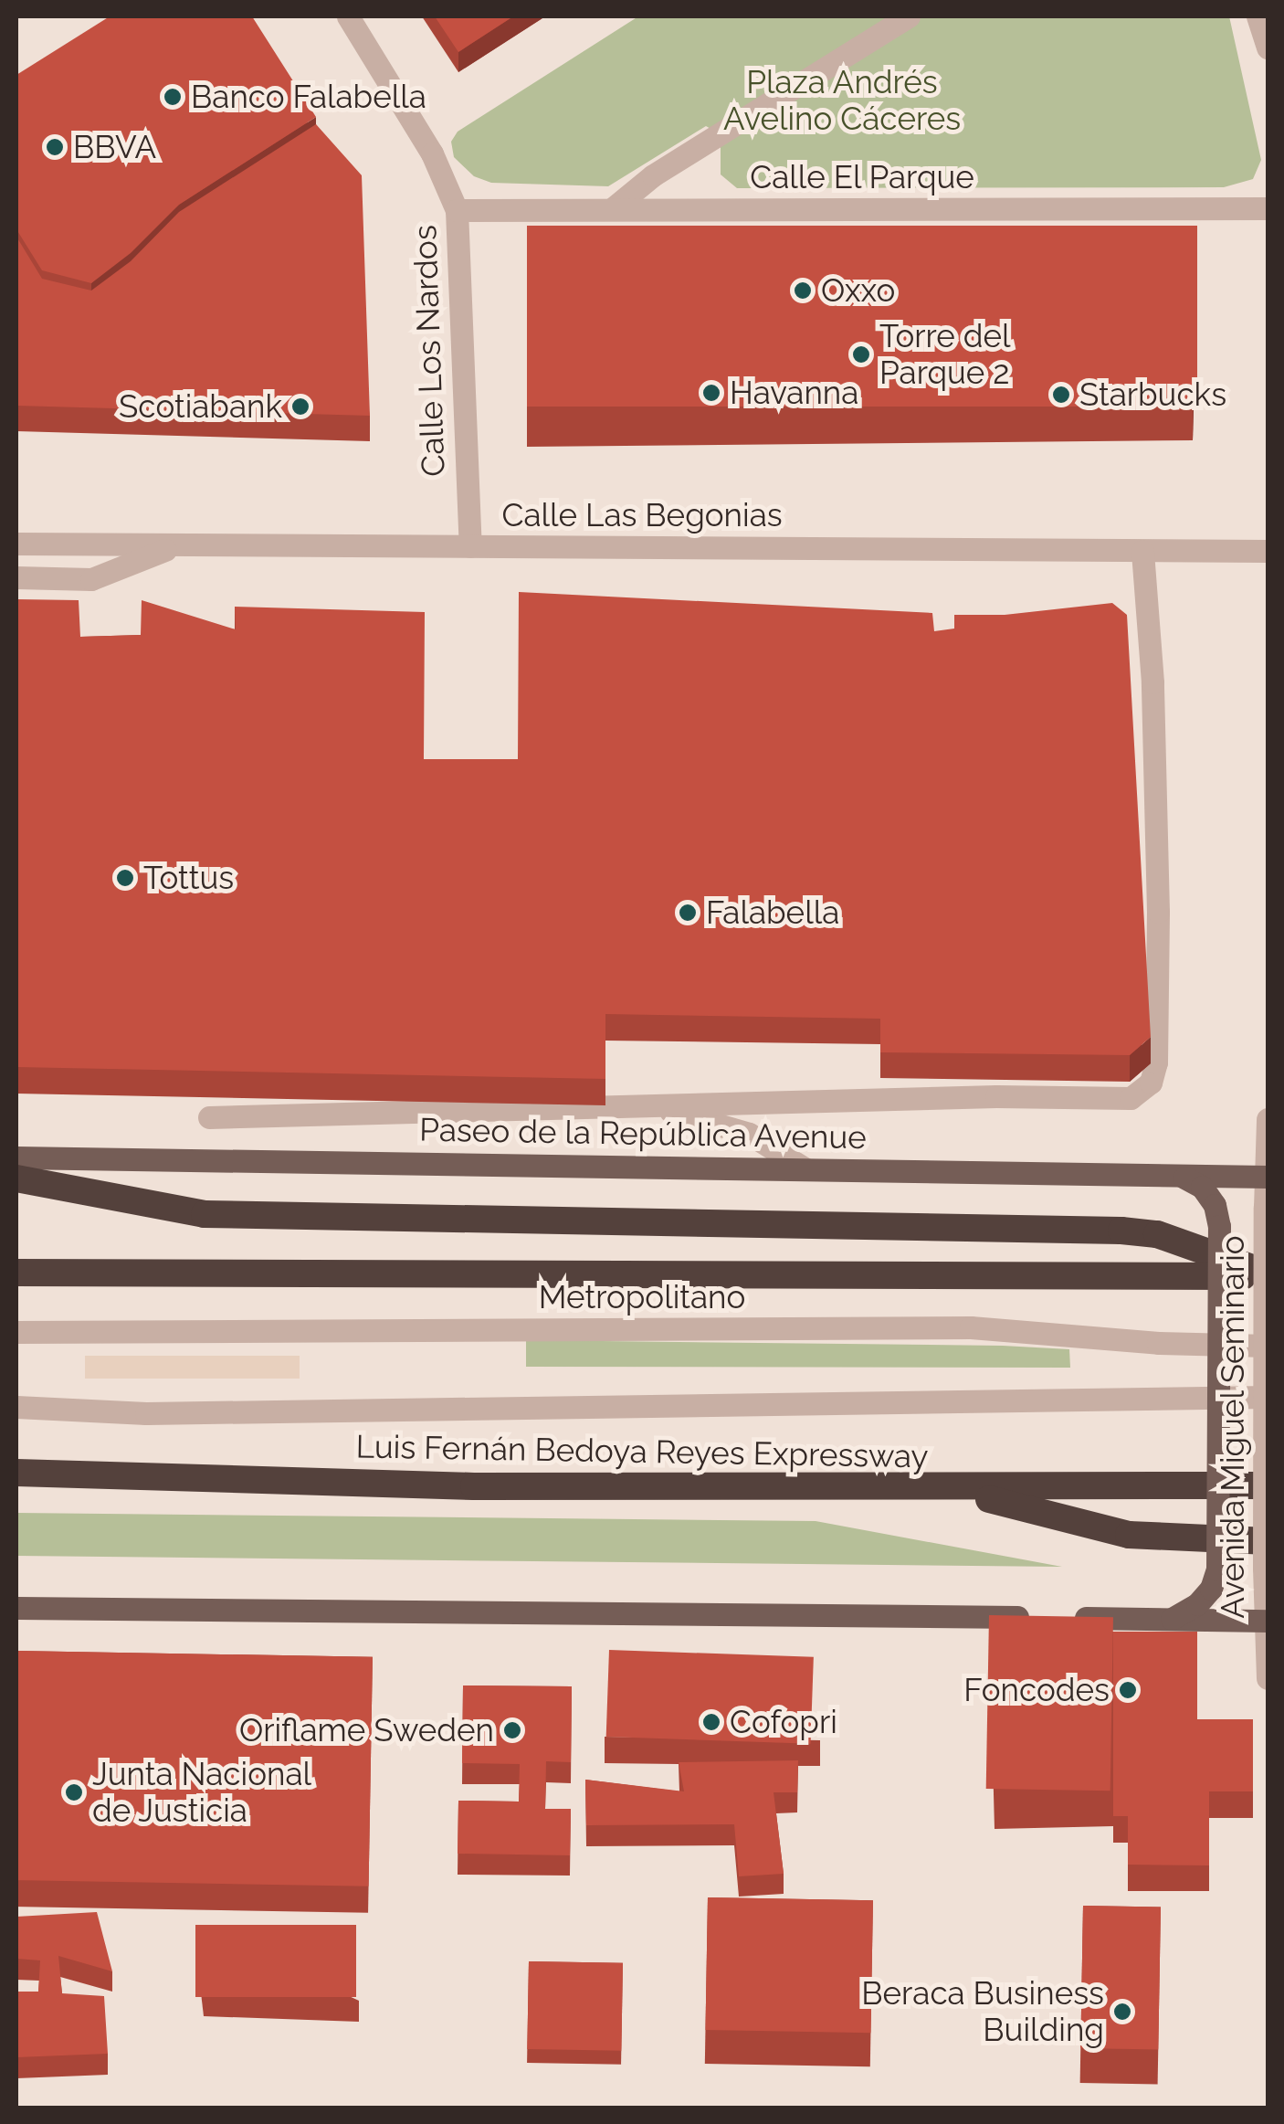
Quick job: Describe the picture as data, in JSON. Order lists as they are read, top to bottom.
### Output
{
  "streets": {
    "highway": ["Luis Fernán Bedoya Reyes Expressway"],
    "main road": ["Paseo de la República Avenue"],
    "street": [
      "Calle El Parque",
      "Calle Los Nardos",
      "Calle Las Begonias",
      "Metropolitano",
      "Avenida Miguel Seminario"
    ]
  },
  "crossings": [
    ["Calle El Parque", "Calle Los Nardos"],
    ["Calle Los Nardos", "Calle Las Begonias"],
    ["Paseo de la República Avenue", "Avenida Miguel Seminario"]
  ],
  "parks": ["Plaza Andrés Avelino Cáceres"],
  "places": [
    "Banco Falabella",
    "BBVA",
    "Oxxo",
    "Torre del Parque 2",
    "Havanna",
    "Starbucks",
    "Scotiabank",
    "Tottus",
    "Falabella",
    "Foncodes",
    "Cofopri",
    "Oriflame Sweden",
    "Junta Nacional de Justicia",
    "Beraca Business Building"
  ]
}
